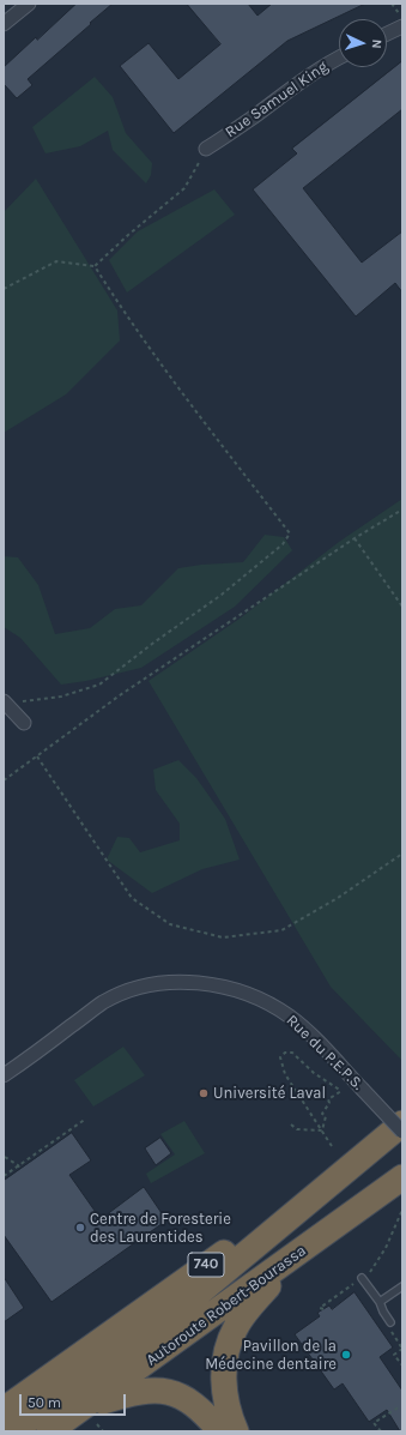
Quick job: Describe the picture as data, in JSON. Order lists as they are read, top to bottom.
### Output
{
  "streets": {
    "highway": ["740", "Autoroute Robert-Bourassa"],
    "street": ["Rue Samuel King", "Rue du P.E.P.S."]
  },
  "crossings": [
    ["Rue du P.E.P.S.", "740"]
  ],
  "places": ["Université Laval", "Centre de Foresterie des Laurentides", "Pavillon de la Médecine dentaire"],
  "scale_bar": "50 m",
  "north": "right"
}
